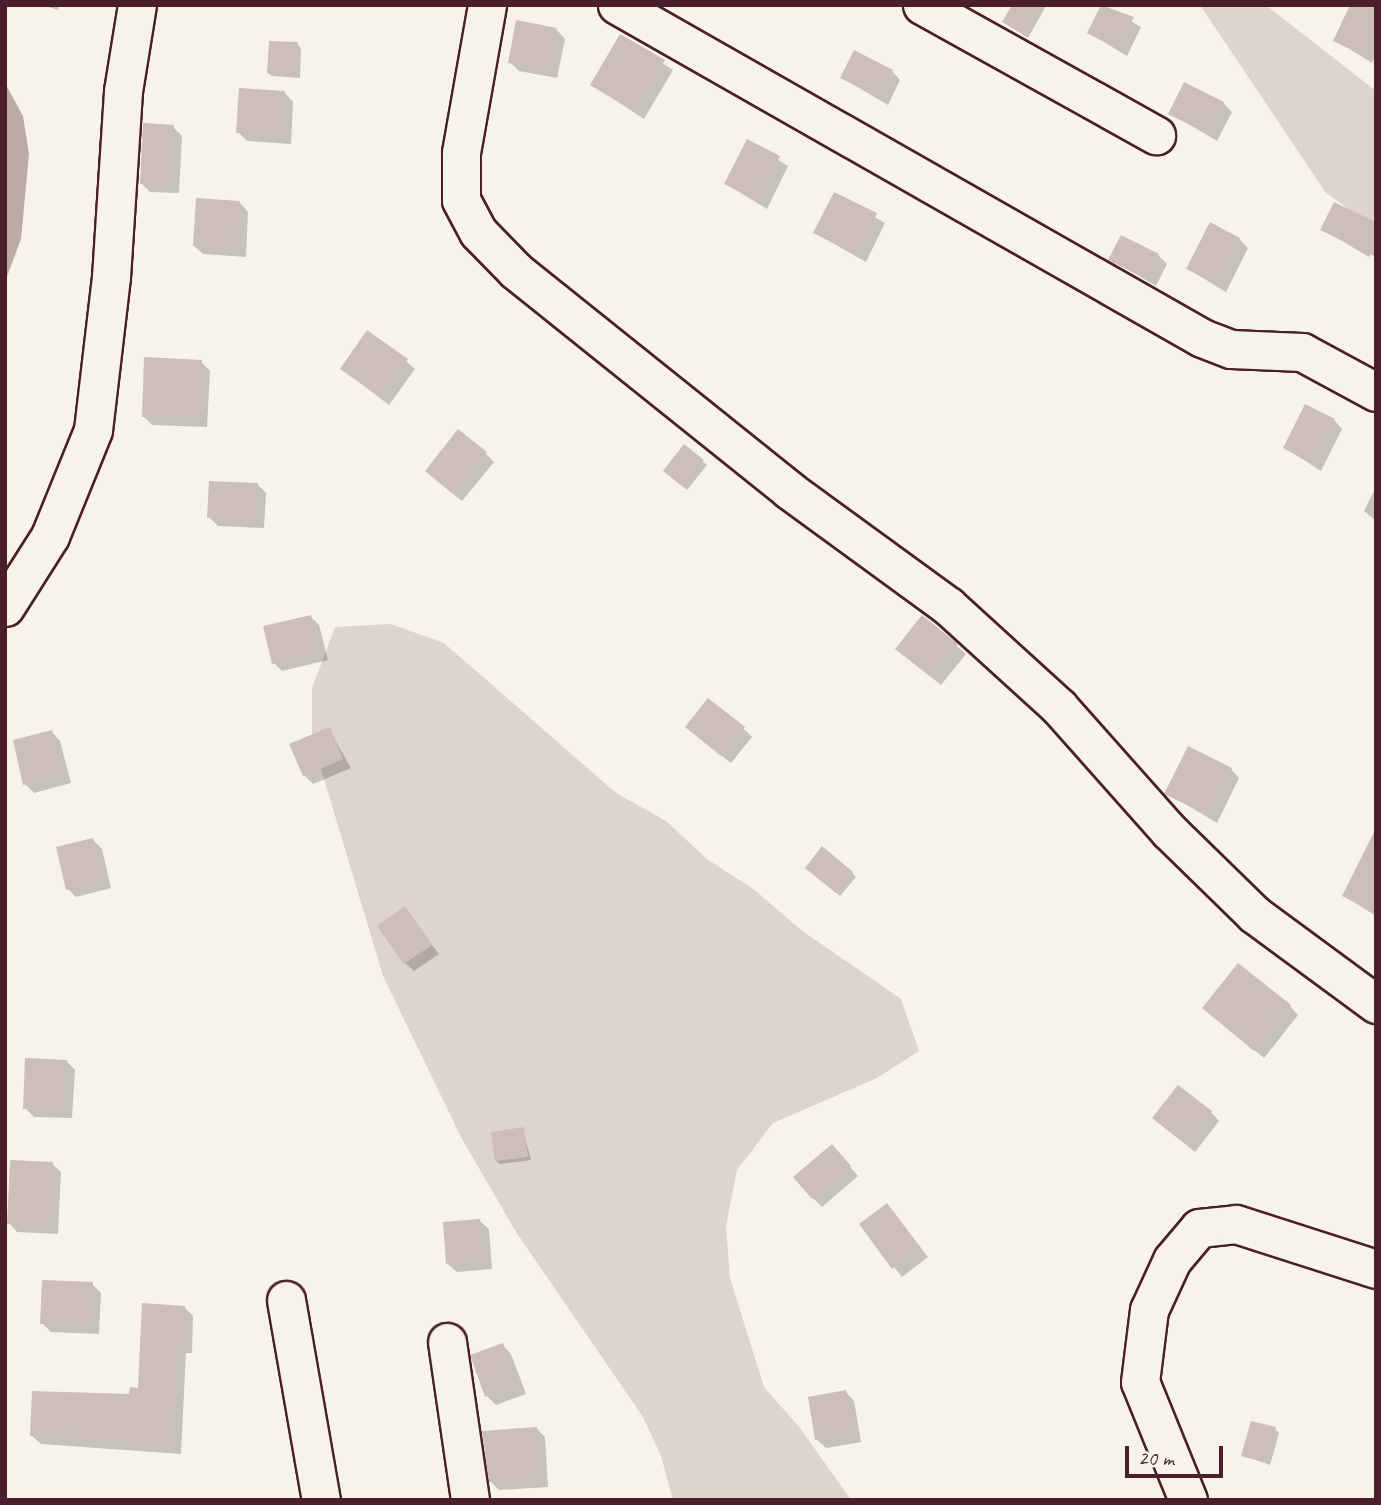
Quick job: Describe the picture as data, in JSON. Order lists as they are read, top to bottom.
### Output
{
  "scale_bar": "20 m"
}
